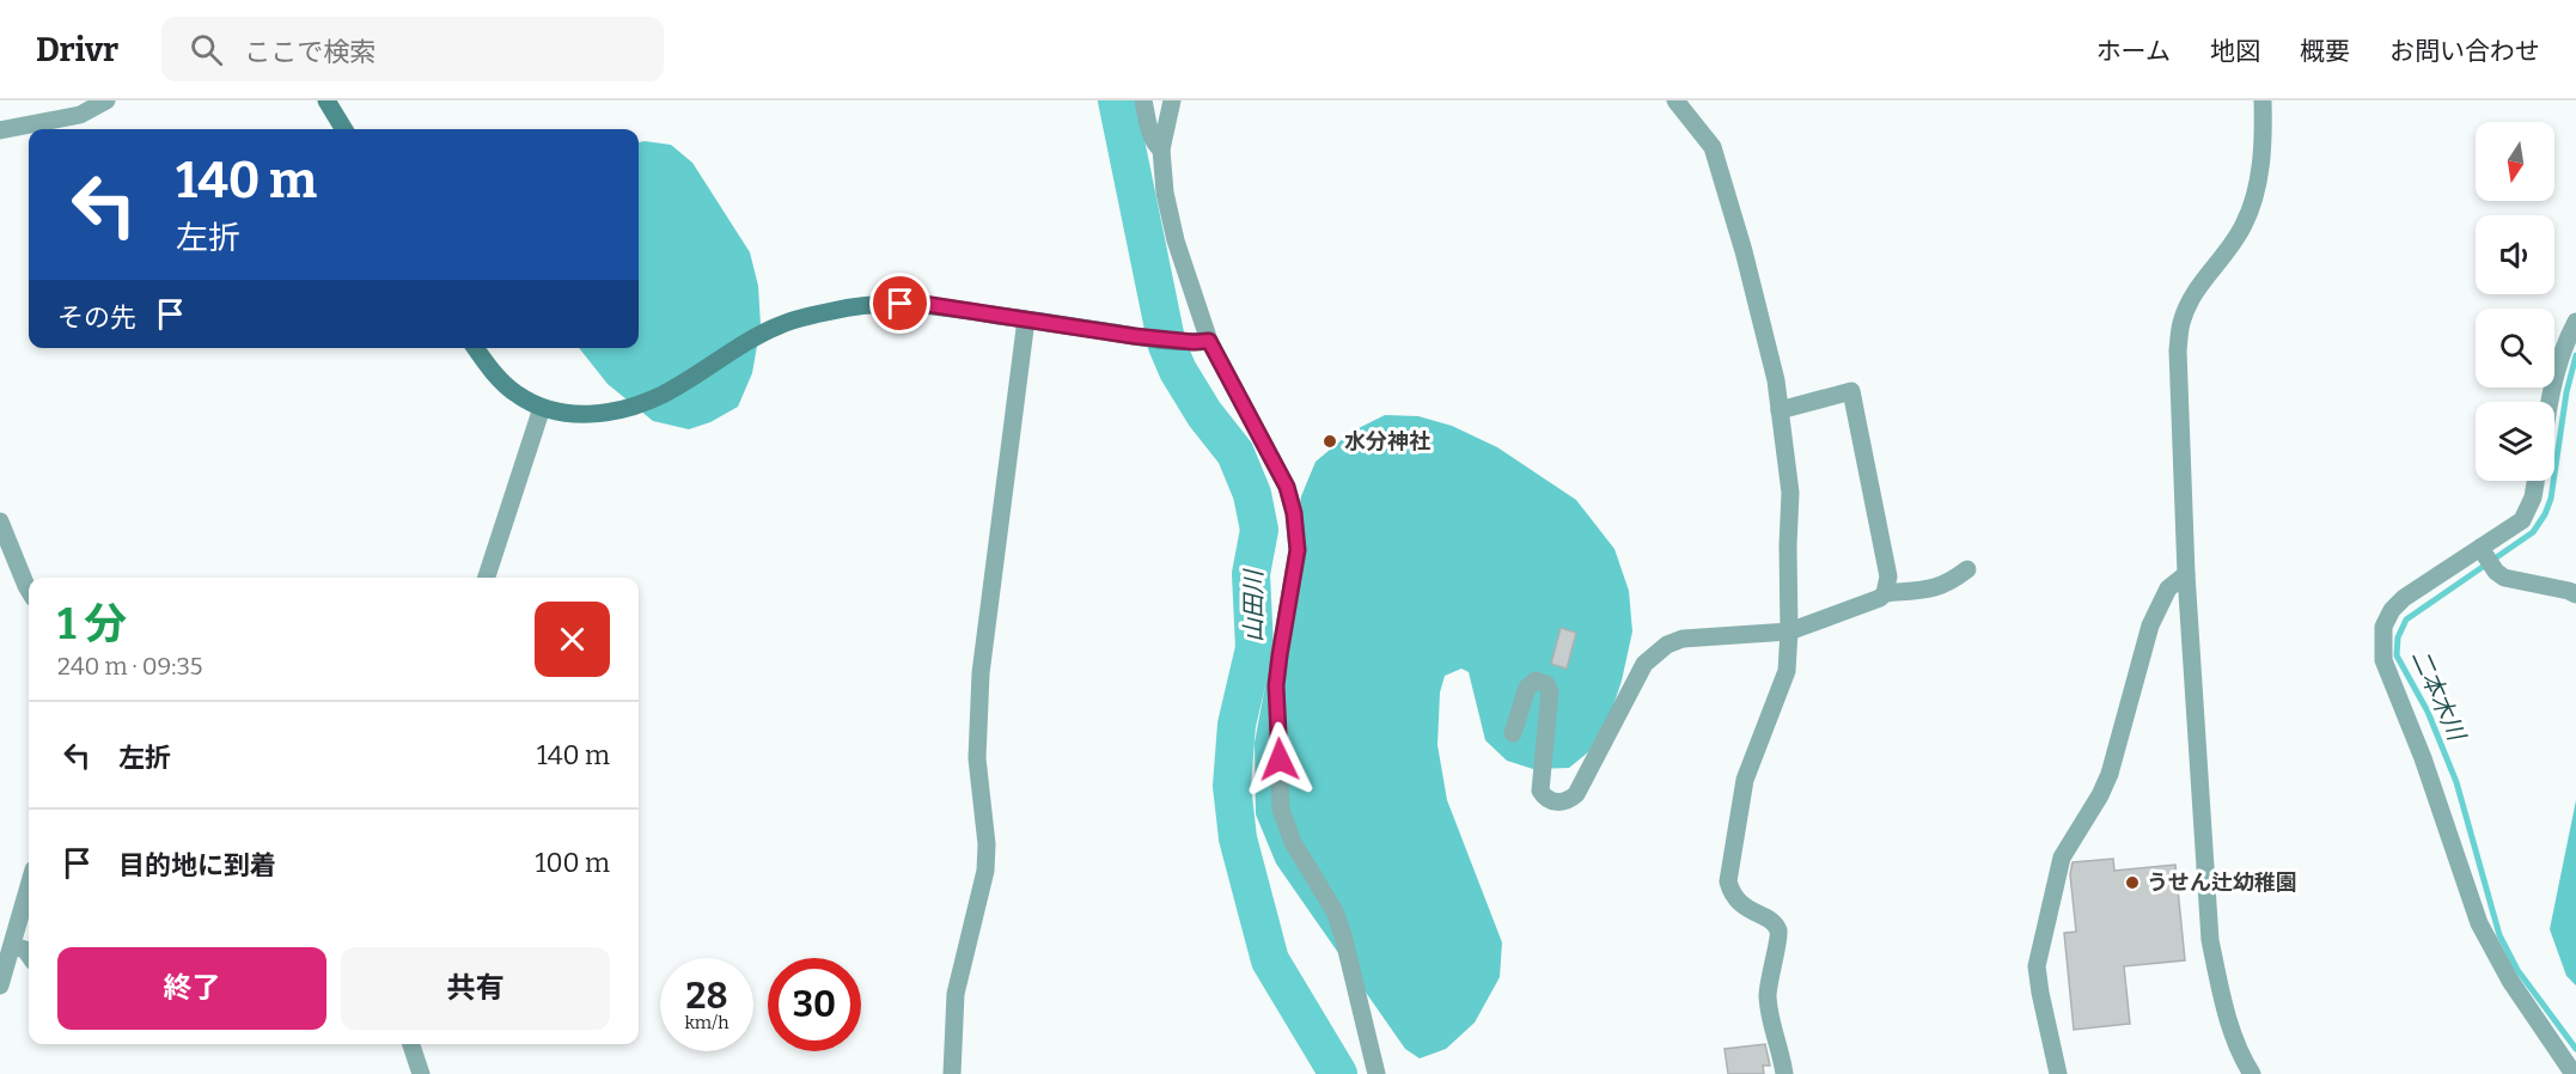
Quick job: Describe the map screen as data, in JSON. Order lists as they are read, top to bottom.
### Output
{
  "water": ["山田川", "二本木川"],
  "places": ["水分神社", "うせん辻幼稚園"],
  "north": "bottom",
  "page": {
    "header": "Drivr",
    "search": "ここで検索",
    "nav": [
      "ホーム",
      "地図",
      "概要",
      "お問い合わせ"
    ],
    "turn": ["140 m", "左折"],
    "then": "その先",
    "heading": ["1 分", "240 m · 09:35"],
    "list": [
      {
        "name": "左折",
        "value": "140 m"
      },
      {
        "name": "目的地に到着",
        "value": "100 m"
      }
    ],
    "buttons": ["終了", "共有"],
    "speed": "28 km/h",
    "limit": "30"
  }
}
